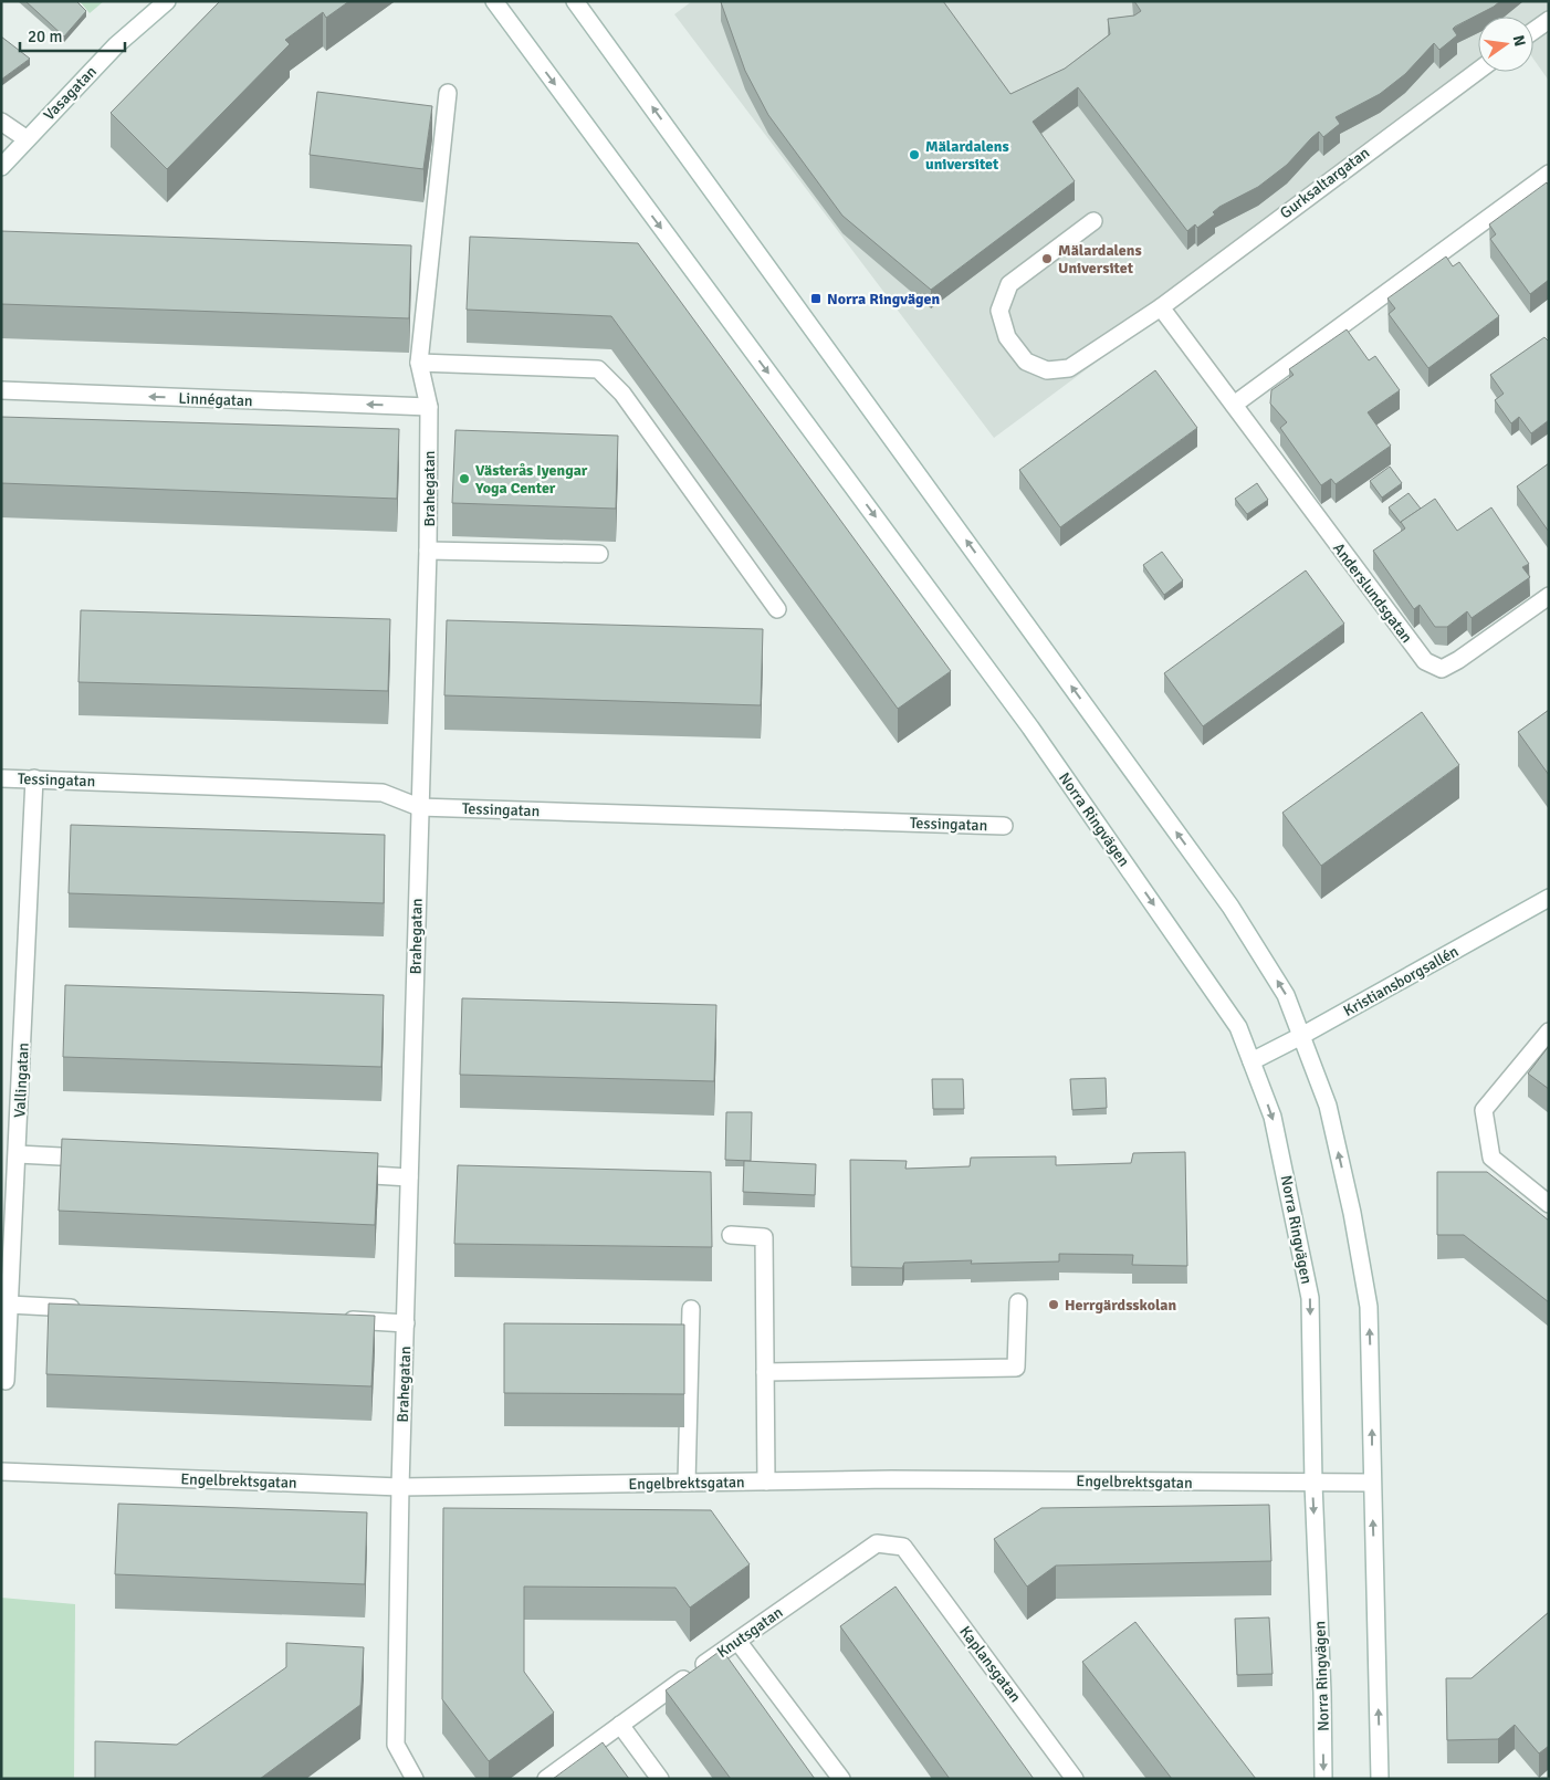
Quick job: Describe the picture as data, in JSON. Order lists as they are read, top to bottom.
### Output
{
  "streets": {
    "street": [
      "Vasagatan",
      "Gurksaltargatan",
      "Linnégatan",
      "Brahegatan",
      "Anderslundsgatan",
      "Tessingatan",
      "Norra Ringvägen",
      "Kristiansborgsallén",
      "Vallingatan",
      "Engelbrektsgatan",
      "Knutsgatan",
      "Kaplansgatan"
    ]
  },
  "crossings": [
    ["Gurksaltargatan", "Anderslundsgatan"],
    ["Linnégatan", "Brahegatan"],
    ["Brahegatan", "Tessingatan"],
    ["Brahegatan", "Engelbrektsgatan"],
    ["Tessingatan", "Vallingatan"],
    ["Norra Ringvägen", "Kristiansborgsallén"],
    ["Norra Ringvägen", "Engelbrektsgatan"],
    ["Knutsgatan", "Kaplansgatan"]
  ],
  "one_way": ["Linnégatan"],
  "places": {
    "other": [
      "Mälardalens universitet",
      "Mälardalens Universitet",
      "Västerås Iyengar Yoga Center",
      "Herrgärdsskolan"
    ],
    "transit": ["Norra Ringvägen"]
  },
  "scale_bar": "20 m",
  "north": "right"
}
